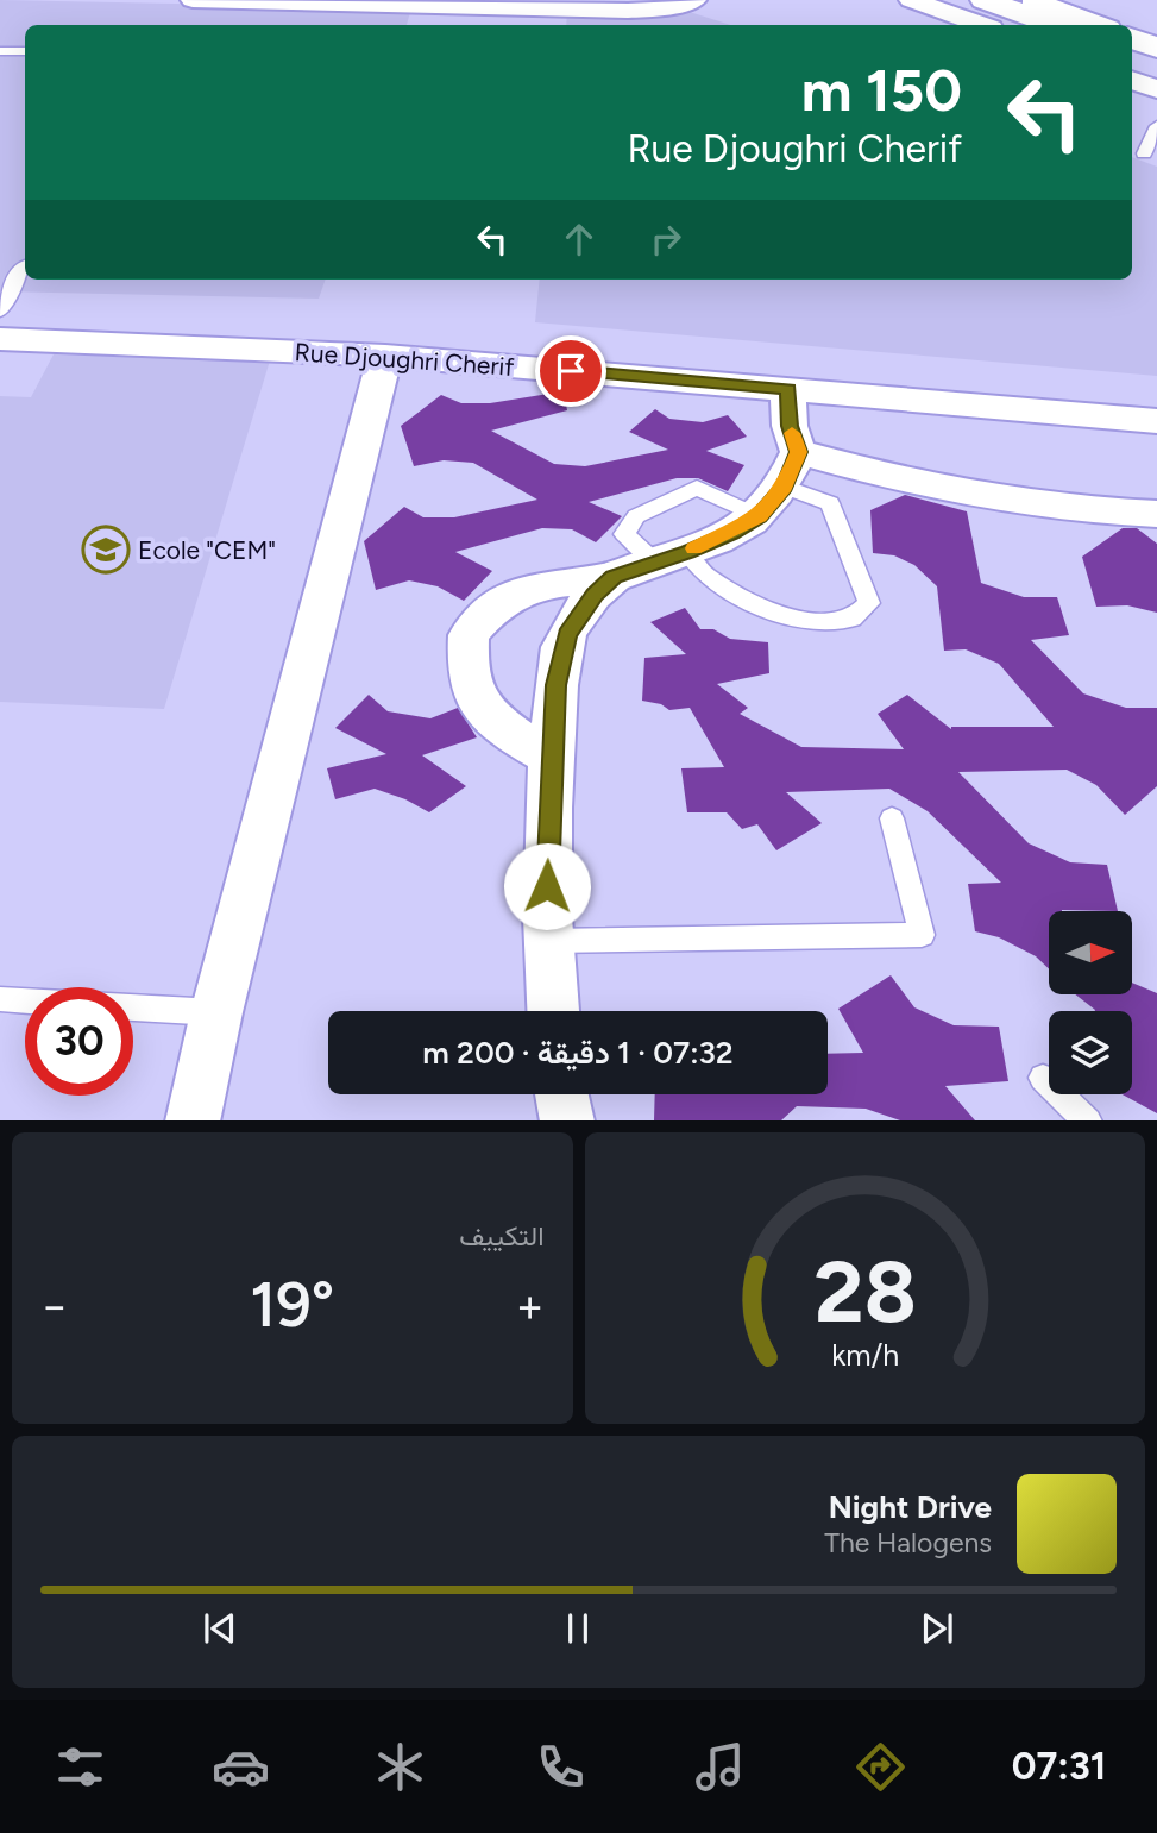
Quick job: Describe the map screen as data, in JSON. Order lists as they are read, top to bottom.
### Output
{
  "streets": {
    "street": ["Rue Djoughri Cherif"]
  },
  "places": {
    "school or university": ["Ecole \"CEM\""]
  },
  "north": "right",
  "page": {
    "turn": ["150 m", "Rue Djoughri Cherif"],
    "limit": "30",
    "trip": "07:32 · 1 دقيقة · 200 m",
    "tile": "التكييف",
    "heat": ["−", "19°", "+"],
    "song": ["Night Drive", "The Halogens"],
    "tabs": "07:31",
    "gauge": ["28", "km/h"]
  }
}
